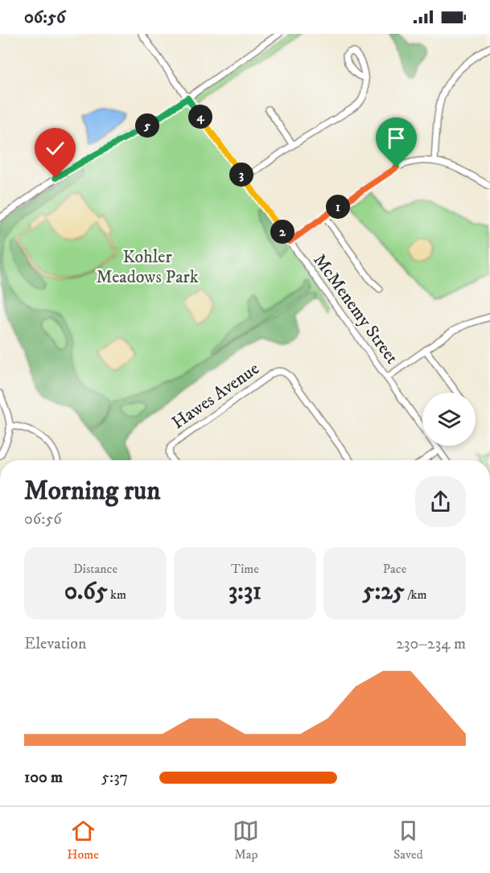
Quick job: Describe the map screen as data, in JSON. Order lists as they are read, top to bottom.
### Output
{
  "streets": {
    "street": ["McMenemy Street", "Hawes Avenue"]
  },
  "parks": ["Kohler Meadows Park"],
  "page": {
    "status": "06:56",
    "pins": [
      "4",
      "5",
      "3",
      "1",
      "2"
    ],
    "heading": ["Morning run", "06:56"],
    "stats": [
      ["Distance", "0.65 km"],
      ["Time", "3:31"],
      ["Pace", "5:25 /km"]
    ],
    "chart": ["Elevation", "230–234 m"],
    "list": [
      {
        "name": "100 m",
        "note": "5:37"
      }
    ],
    "tabs": ["Home", "Map", "Saved"]
  }
}
